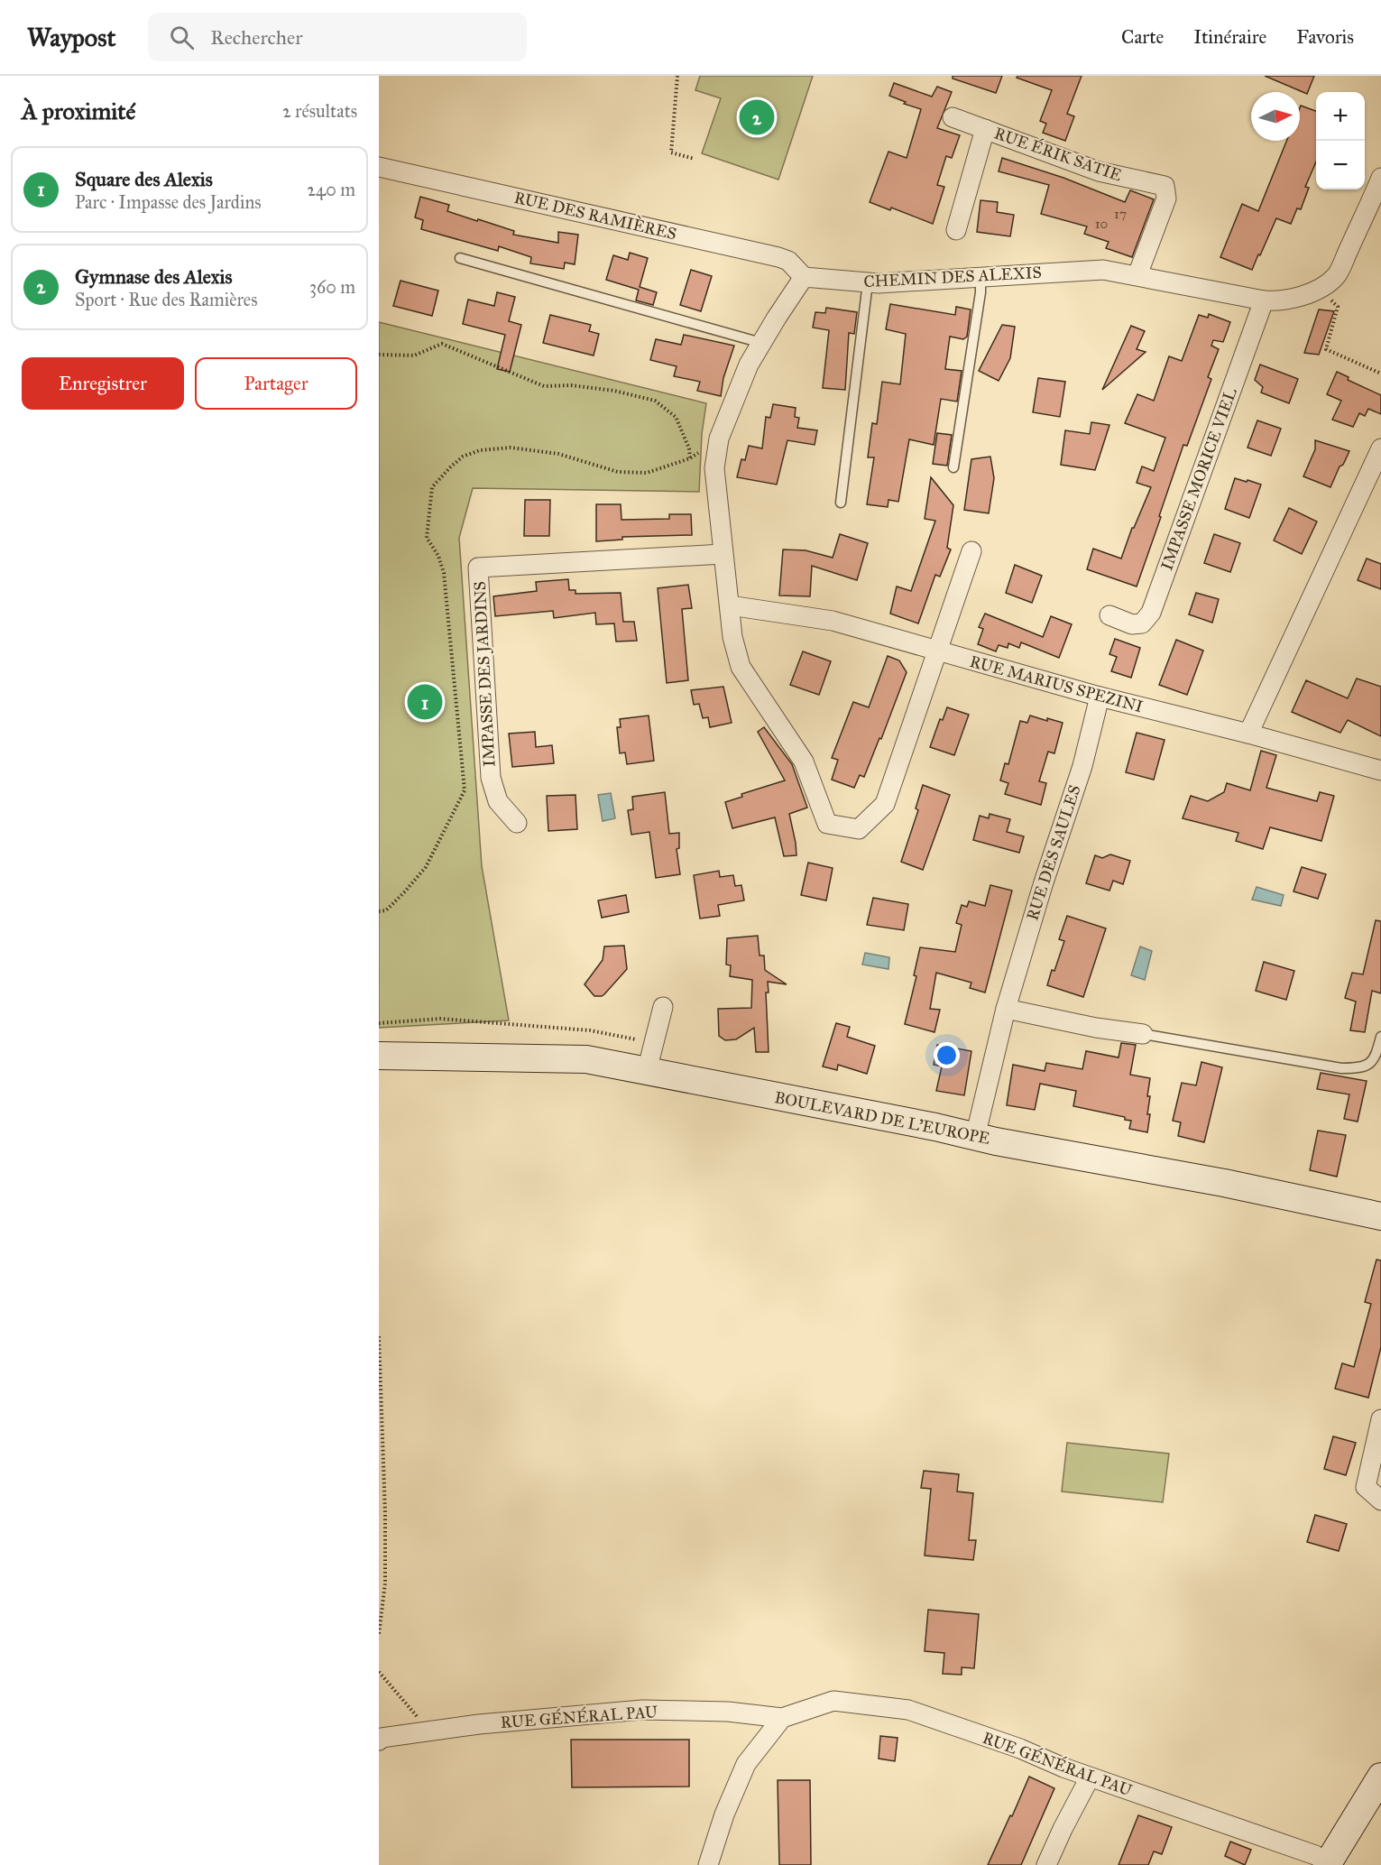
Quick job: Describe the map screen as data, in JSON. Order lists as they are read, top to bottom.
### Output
{
  "streets": {
    "main road": ["BOULEVARD DE L'EUROPE"],
    "street": [
      "RUE ÉRIK SATIE",
      "RUE DES RAMIÈRES",
      "CHEMIN DES ALEXIS",
      "IMPASSE MORICE VIEL",
      "IMPASSE DES JARDINS",
      "RUE MARIUS SPEZINI",
      "RUE DES SAULES",
      "RUE GÉNÉRAL PAU"
    ]
  },
  "crossings": [
    ["RUE ÉRIK SATIE", "CHEMIN DES ALEXIS"],
    ["RUE DES RAMIÈRES", "CHEMIN DES ALEXIS"],
    ["CHEMIN DES ALEXIS", "IMPASSE MORICE VIEL"],
    ["RUE MARIUS SPEZINI", "RUE DES SAULES"],
    ["RUE DES SAULES", "BOULEVARD DE L'EUROPE"]
  ],
  "house_numbers": ["17", "10"],
  "north": "right",
  "page": {
    "header": "Waypost",
    "search": "Rechercher",
    "nav": ["Carte", "Itinéraire", "Favoris"],
    "heading": ["À proximité", "2 résultats"],
    "map_buttons": ["+", "−"],
    "pins": ["2", "1"],
    "list": [
      {
        "mark": "1",
        "name": "Square des Alexis",
        "note": "Parc · Impasse des Jardins",
        "value": "240 m"
      },
      {
        "mark": "2",
        "name": "Gymnase des Alexis",
        "note": "Sport · Rue des Ramières",
        "value": "360 m"
      }
    ],
    "buttons": ["Enregistrer", "Partager"]
  }
}
